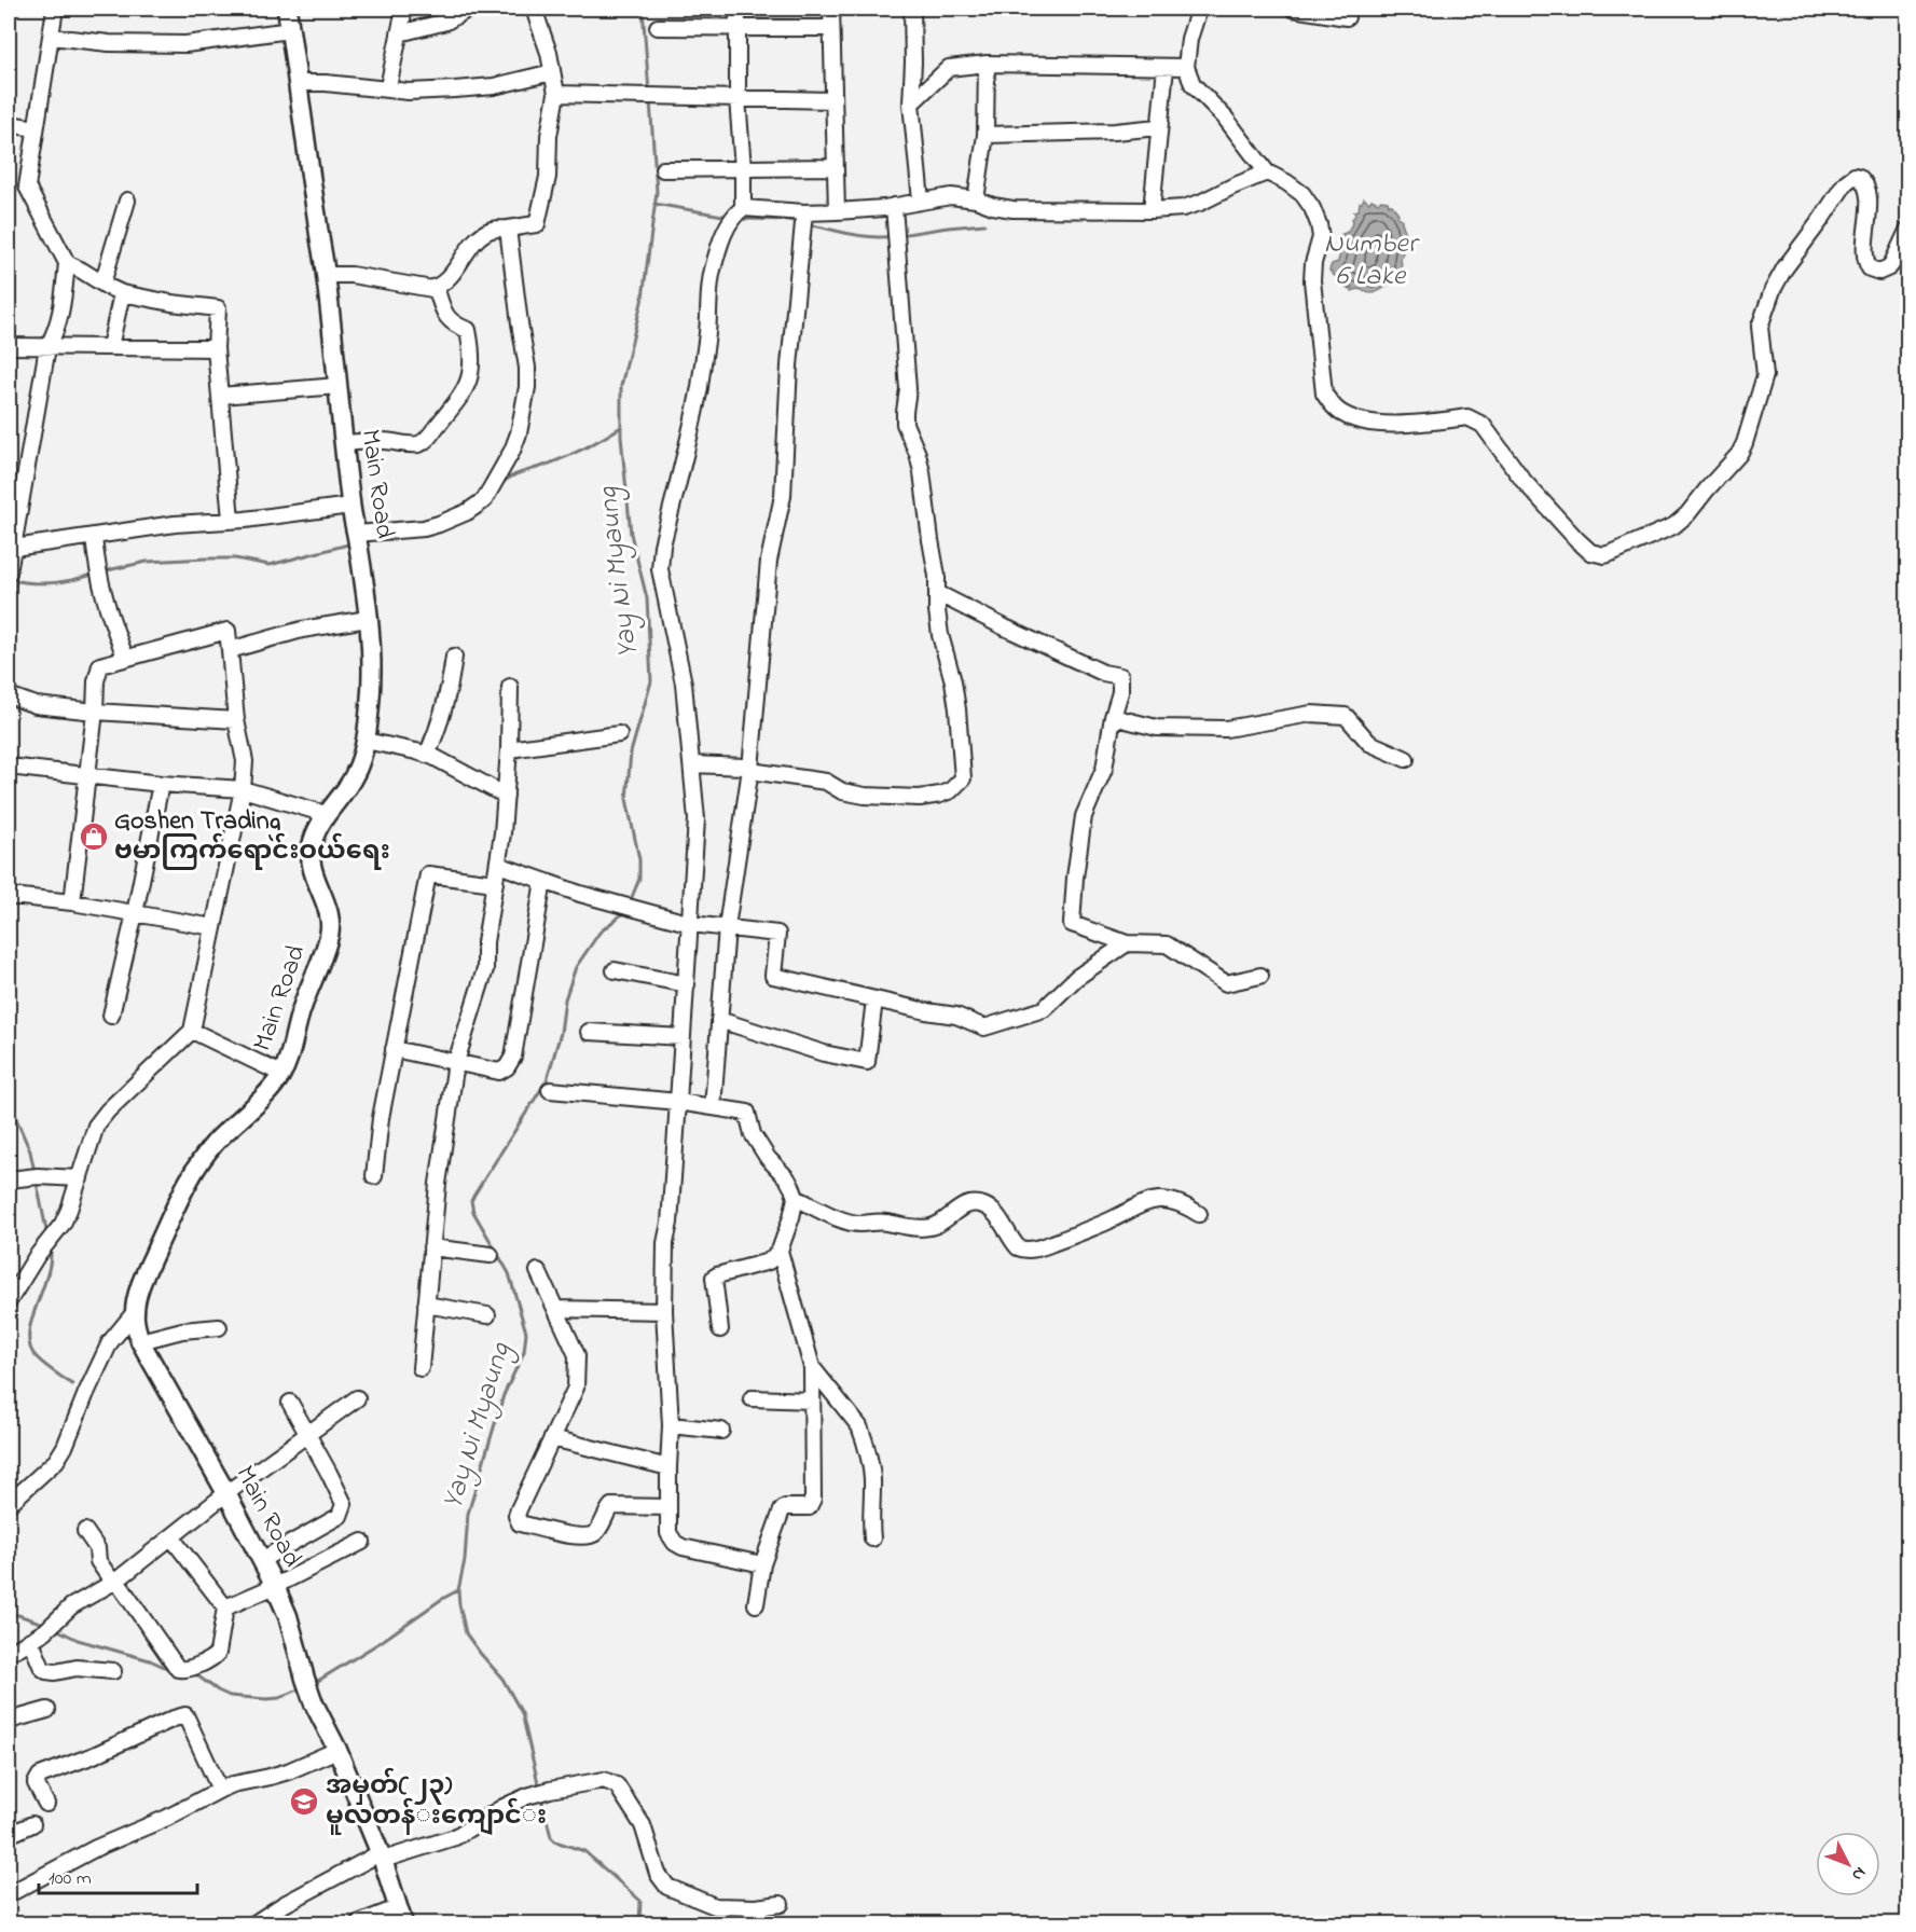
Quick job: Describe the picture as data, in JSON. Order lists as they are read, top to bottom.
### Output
{
  "streets": {
    "main road": ["Main Road"]
  },
  "water": ["Number 6 Lake", "Yay Ni Myaung"],
  "places": {
    "shop": ["Goshen Trading ဗမာကြက်ရောင်းဝယ်ရေး"],
    "school or university": ["အမှတ်(၂၃) မူလတန်‌း‌ကျောင်‌း"]
  },
  "scale_bar": "100 m",
  "north": "bottom right"
}
